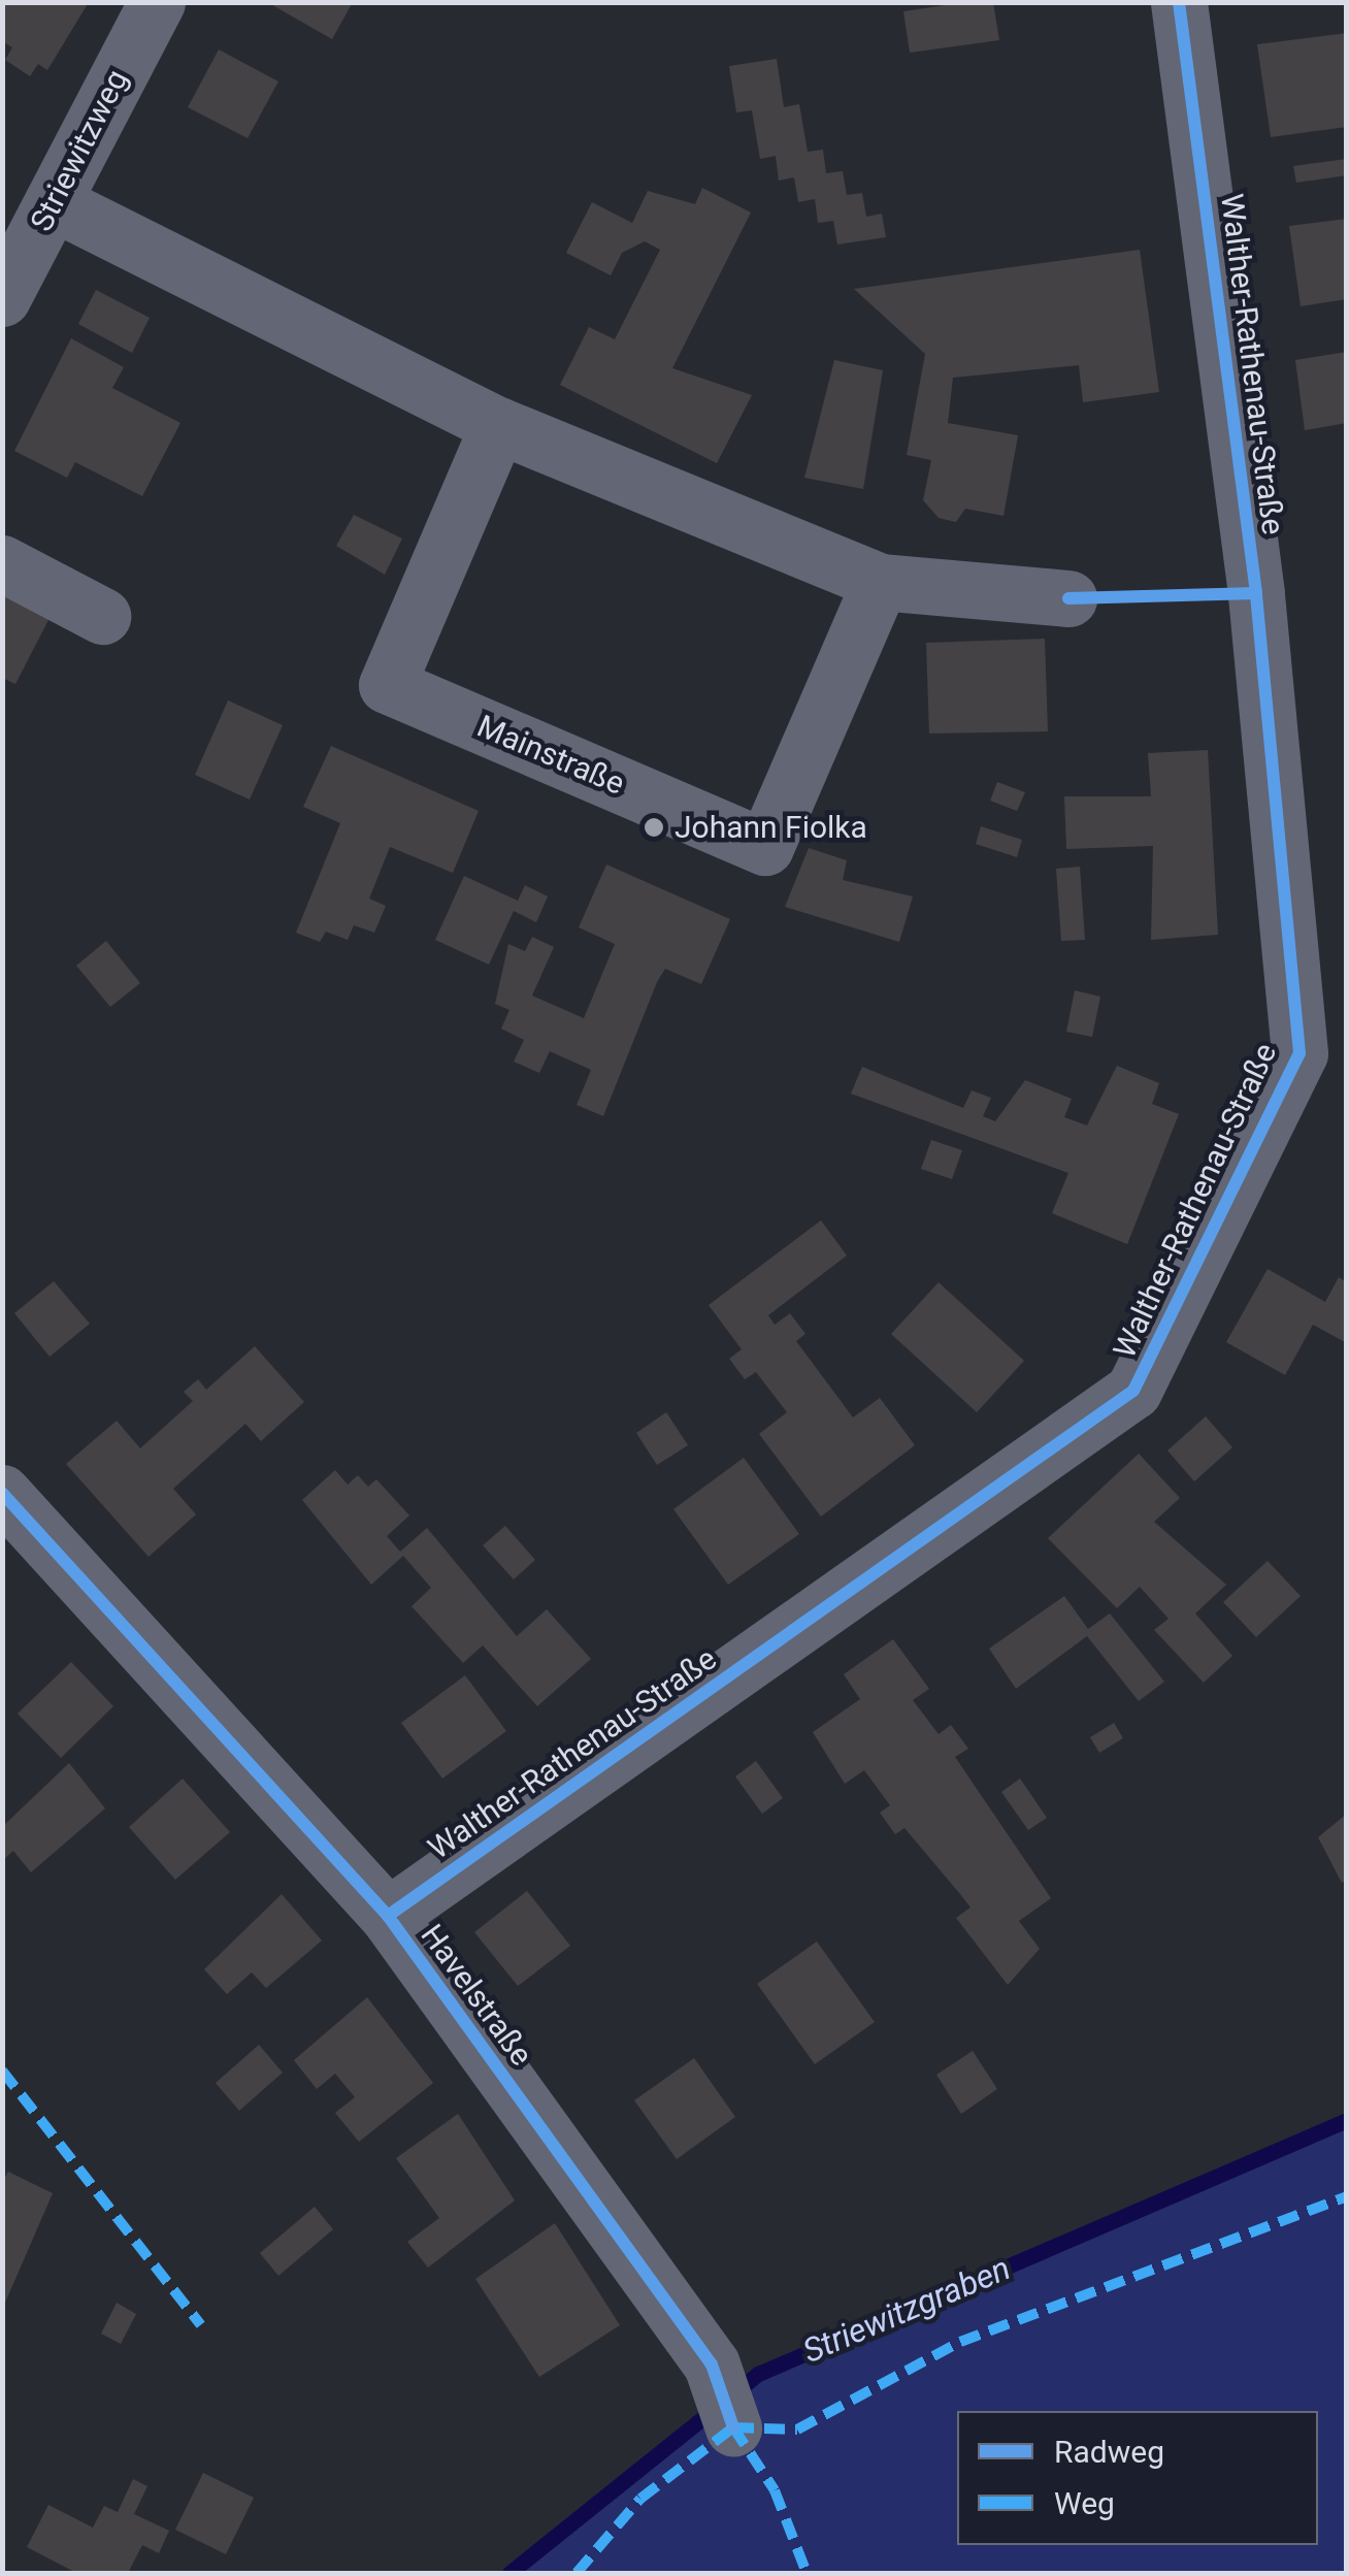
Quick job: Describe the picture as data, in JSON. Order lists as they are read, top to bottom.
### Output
{
  "streets": {
    "street": [
      "Striewitzweg",
      "Walther-Rathenau-Straße",
      "Mainstraße",
      "Havelstraße"
    ]
  },
  "crossings": [
    ["Walther-Rathenau-Straße", "Havelstraße"]
  ],
  "water": ["Striewitzgraben"],
  "places": ["Johann Fiolka"],
  "legend": ["Radweg", "Weg"]
}
